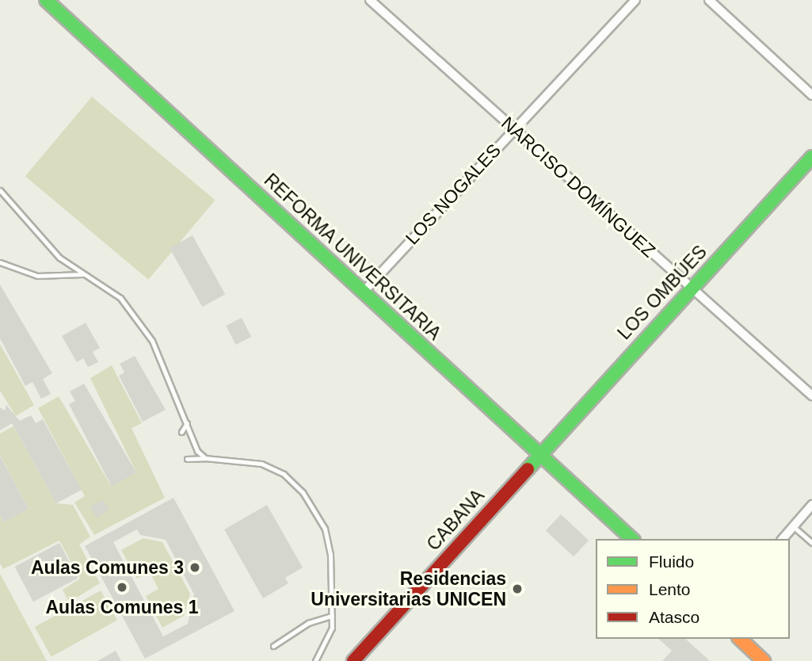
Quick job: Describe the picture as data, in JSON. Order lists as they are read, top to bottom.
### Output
{
  "streets": {
    "street": [
      "NARCISO DOMÍNGUEZ",
      "LOS NOGALES",
      "REFORMA UNIVERSITARIA",
      "LOS OMBÚES",
      "CABANA"
    ]
  },
  "crossings": [
    ["NARCISO DOMÍNGUEZ", "LOS NOGALES"],
    ["NARCISO DOMÍNGUEZ", "LOS OMBÚES"],
    ["LOS NOGALES", "REFORMA UNIVERSITARIA"],
    ["REFORMA UNIVERSITARIA", "LOS OMBÚES"],
    ["REFORMA UNIVERSITARIA", "CABANA"],
    ["LOS OMBÚES", "CABANA"]
  ],
  "places": ["Aulas Comunes 3", "Aulas Comunes 1", "Residencias Universitarias UNICEN"],
  "legend": ["Fluido", "Lento", "Atasco"]
}
